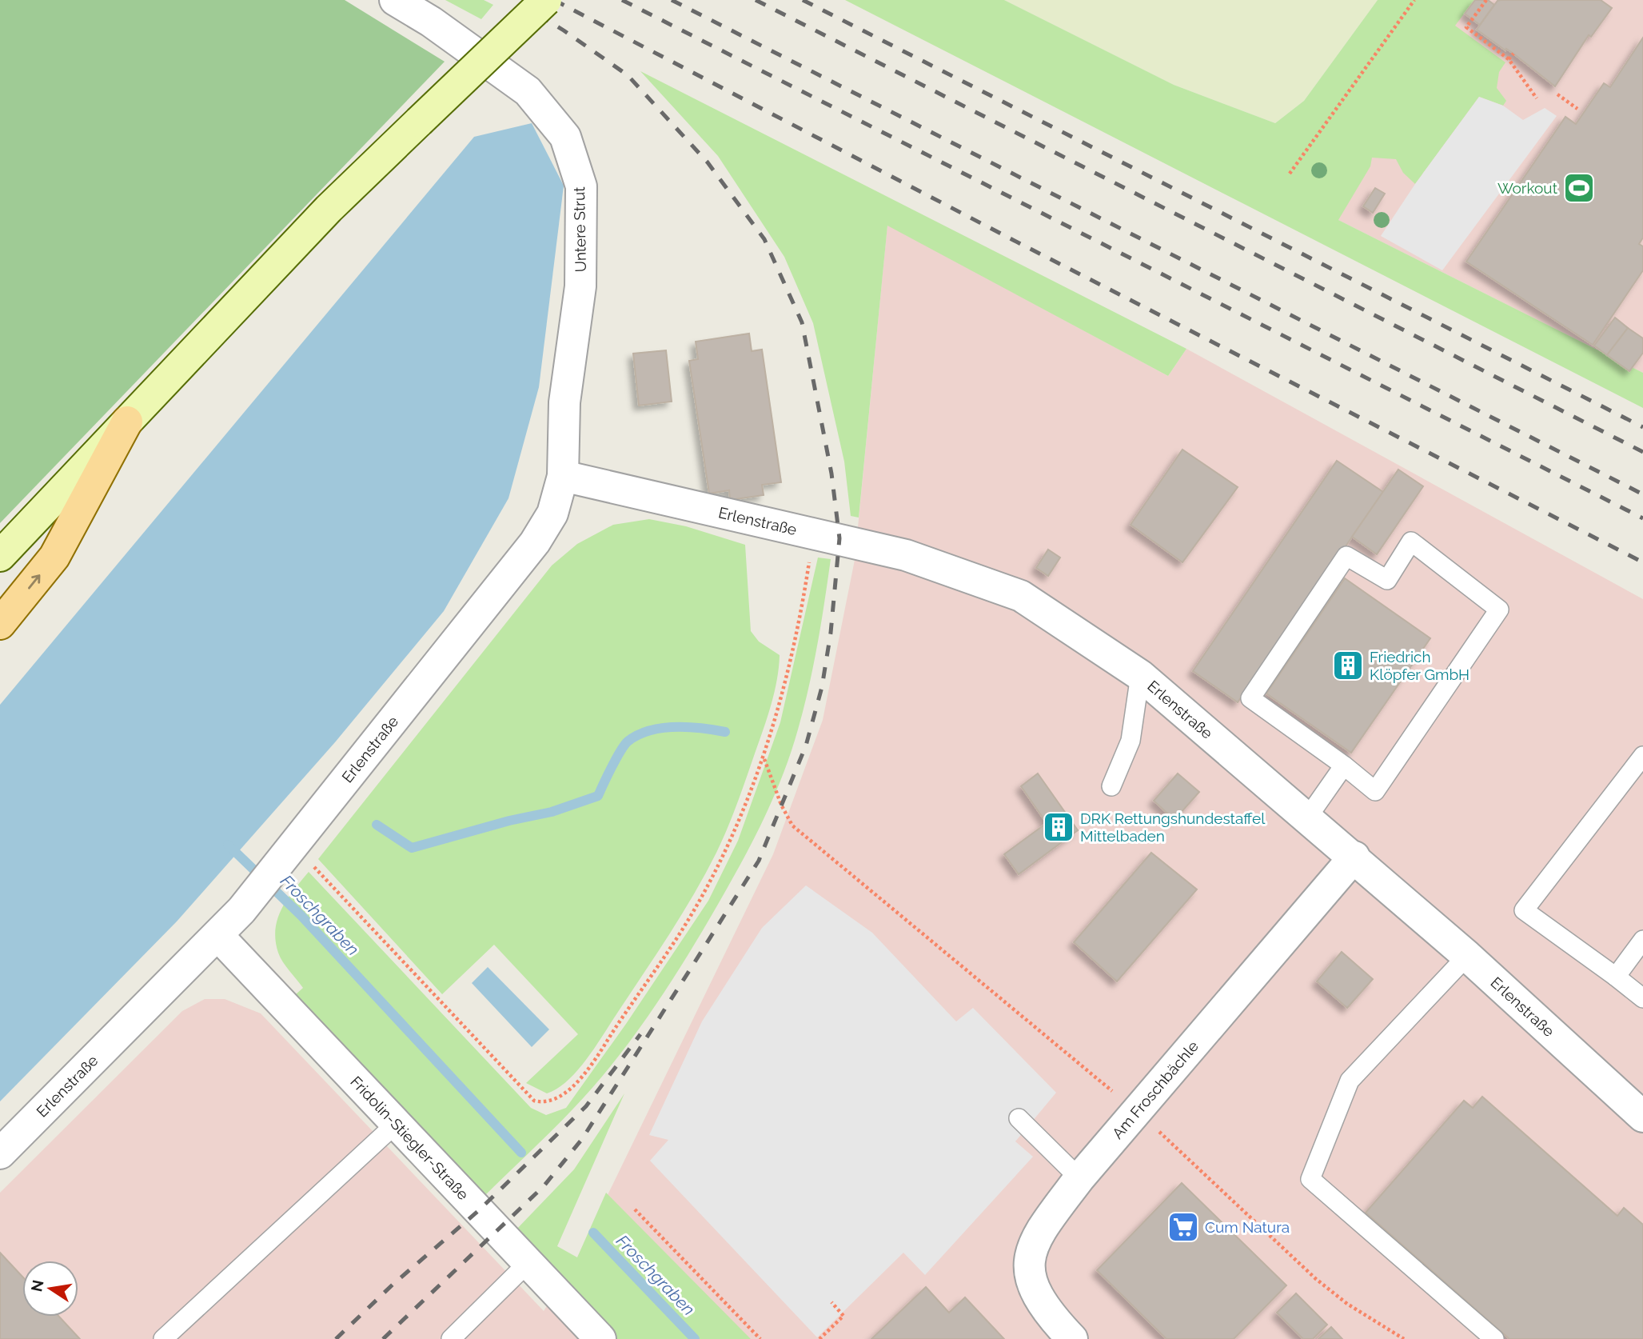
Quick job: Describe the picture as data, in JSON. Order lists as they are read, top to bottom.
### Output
{
  "streets": {
    "street": [
      "Untere Strut",
      "Erlenstraße",
      "Am Froschbächle",
      "Fridolin-Stiegler-Straße"
    ]
  },
  "crossings": [
    ["Untere Strut", "Erlenstraße"],
    ["Erlenstraße", "Am Froschbächle"],
    ["Erlenstraße", "Fridolin-Stiegler-Straße"]
  ],
  "water": ["Froschgraben"],
  "places": {
    "sports": ["Workout"],
    "building": ["Friedrich Klöpfer GmbH", "DRK Rettungshundestaffel Mittelbaden"],
    "supermarket": ["Cum Natura"]
  },
  "north": "left"
}
